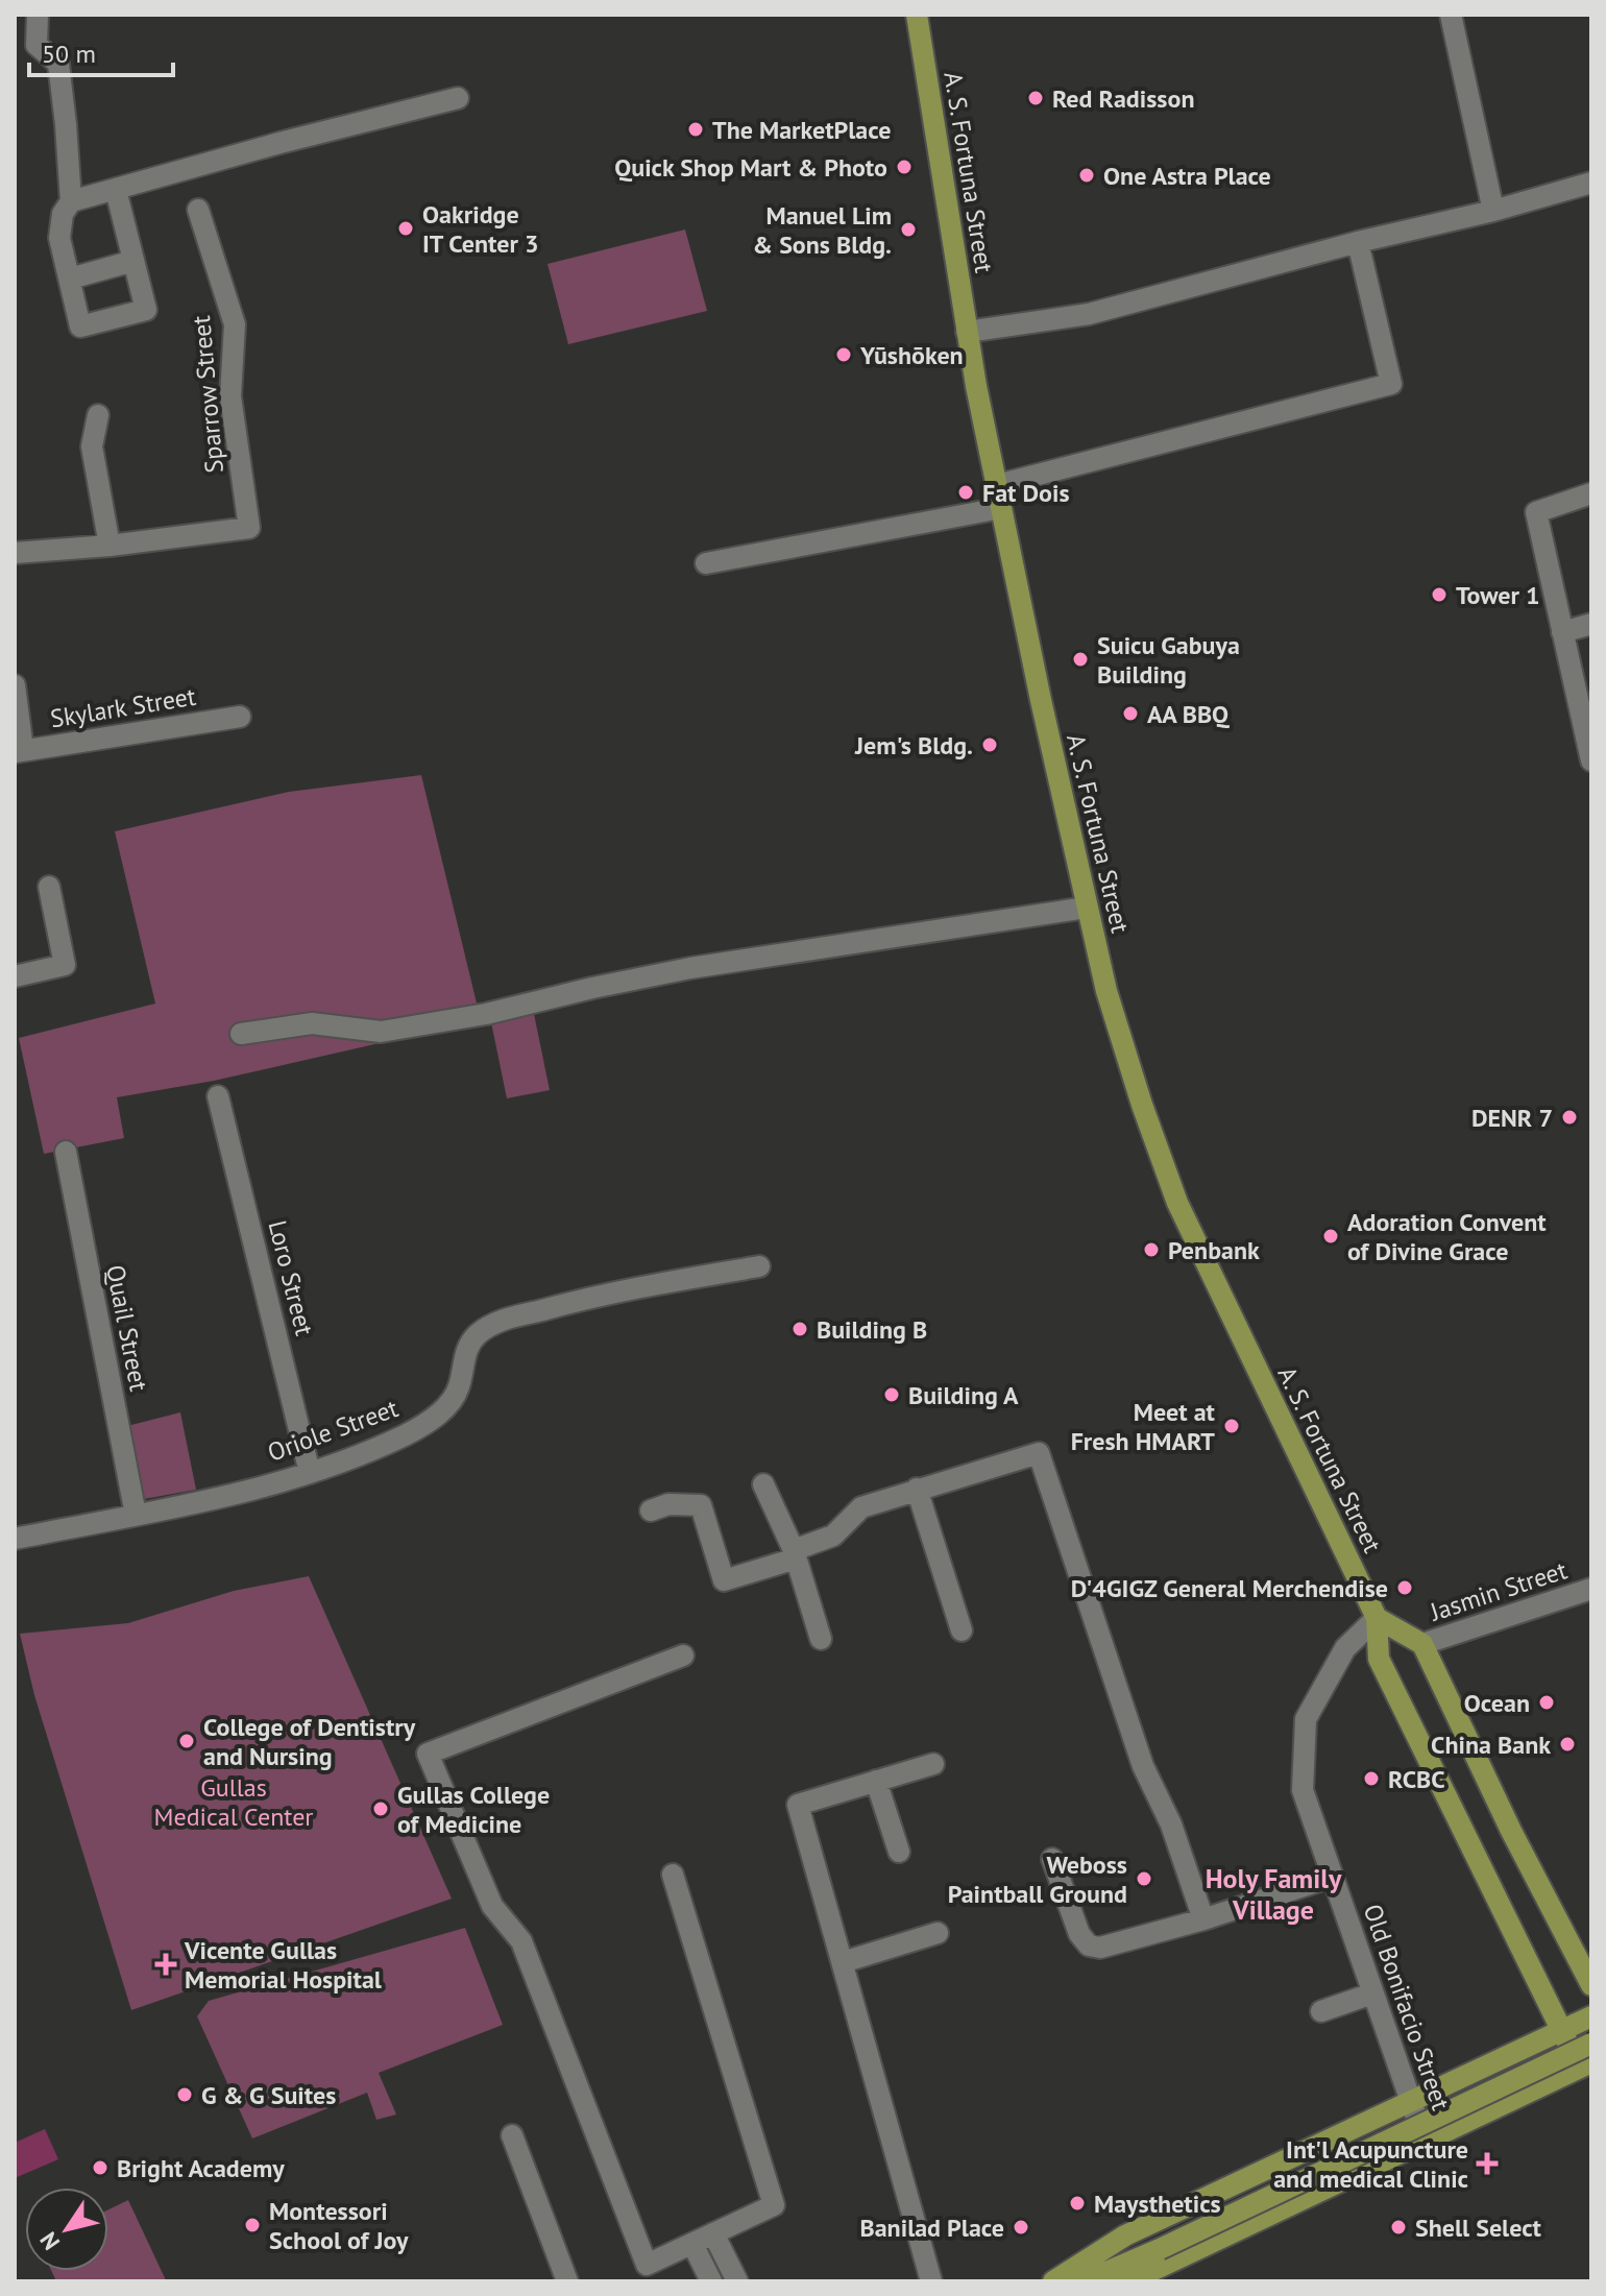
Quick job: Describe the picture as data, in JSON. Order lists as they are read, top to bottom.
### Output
{
  "streets": {
    "main road": ["A. S. Fortuna Street"],
    "street": [
      "Sparrow Street",
      "Skylark Street",
      "Loro Street",
      "Quail Street",
      "Oriole Street",
      "Jasmin Street",
      "Old Bonifacio Street"
    ]
  },
  "crossings": [
    ["A. S. Fortuna Street", "Old Bonifacio Street"],
    ["Loro Street", "Oriole Street"],
    ["Quail Street", "Oriole Street"]
  ],
  "districts": ["Holy Family Village"],
  "parks": ["Gullas Medical Center"],
  "places": {
    "other": [
      "Red Radisson",
      "The MarketPlace",
      "Quick Shop Mart & Photo",
      "One Astra Place",
      "Oakridge IT Center 3",
      "Manuel Lim & Sons Bldg.",
      "Yūshōken",
      "Fat Dois",
      "Tower 1",
      "Suicu Gabuya Building",
      "AA BBQ",
      "Jem's Bldg.",
      "DENR 7",
      "Adoration Convent of Divine Grace",
      "Penbank",
      "Building B",
      "Building A",
      "Meet at Fresh HMART",
      "D'4GIGZ General Merchendise",
      "Ocean",
      "College of Dentistry and Nursing",
      "China Bank",
      "RCBC",
      "Gullas College of Medicine",
      "Weboss Paintball Ground",
      "G & G Suites",
      "Bright Academy",
      "Maysthetics",
      "Montessori School of Joy",
      "Banilad Place",
      "Shell Select"
    ],
    "health": ["Vicente Gullas Memorial Hospital", "Int'l Acupuncture and medical Clinic"]
  },
  "scale_bar": "50 m",
  "north": "bottom left"
}
